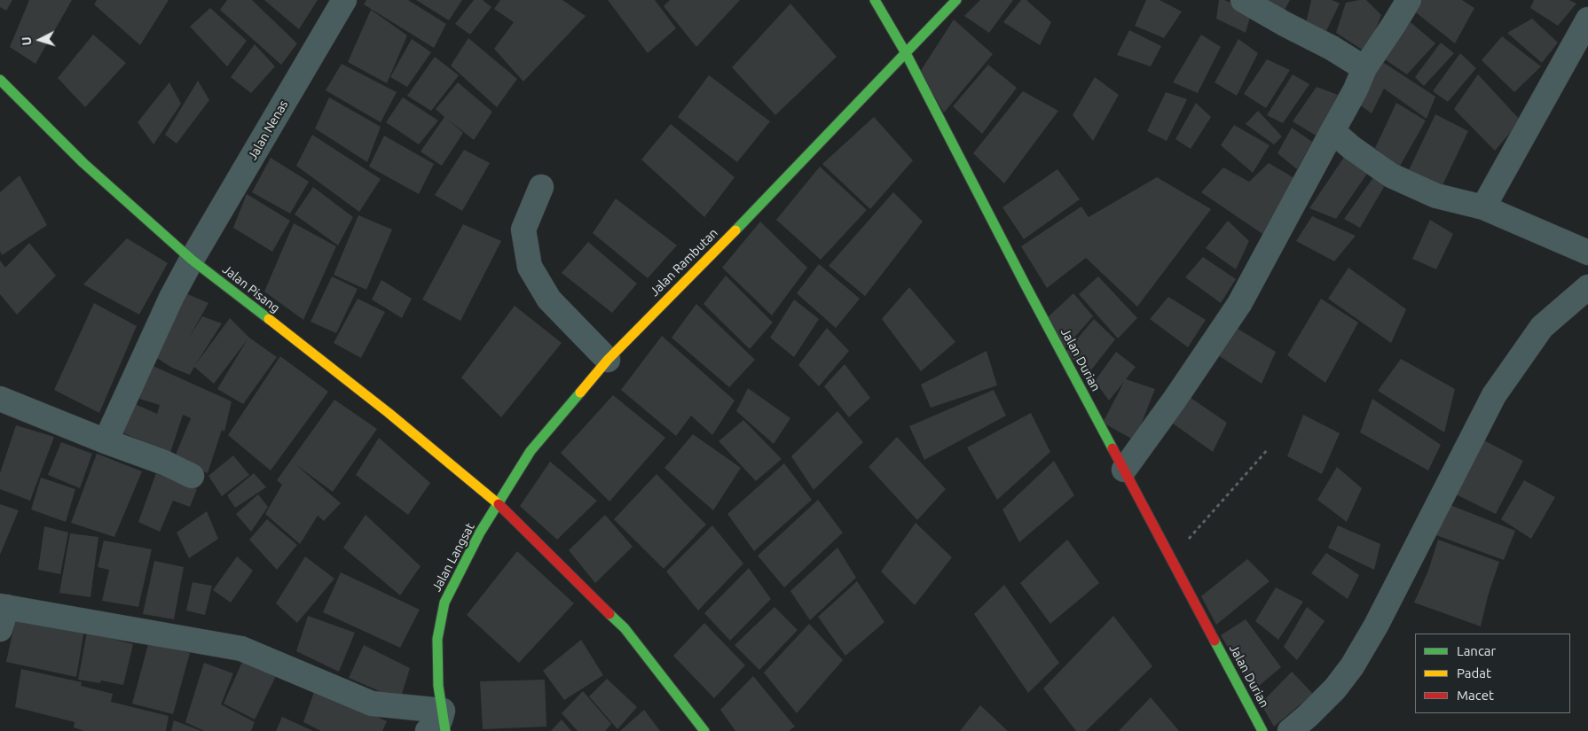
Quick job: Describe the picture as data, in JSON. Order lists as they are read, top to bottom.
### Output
{
  "streets": {
    "street": [
      "Jalan Nenas",
      "Jalan Rambutan",
      "Jalan Pisang",
      "Jalan Durian",
      "Jalan Langsat"
    ]
  },
  "crossings": [
    ["Jalan Nenas", "Jalan Pisang"],
    ["Jalan Rambutan", "Jalan Pisang"],
    ["Jalan Rambutan", "Jalan Durian"],
    ["Jalan Rambutan", "Jalan Langsat"],
    ["Jalan Pisang", "Jalan Langsat"]
  ],
  "legend": ["Lancar", "Padat", "Macet"],
  "north": "left"
}
